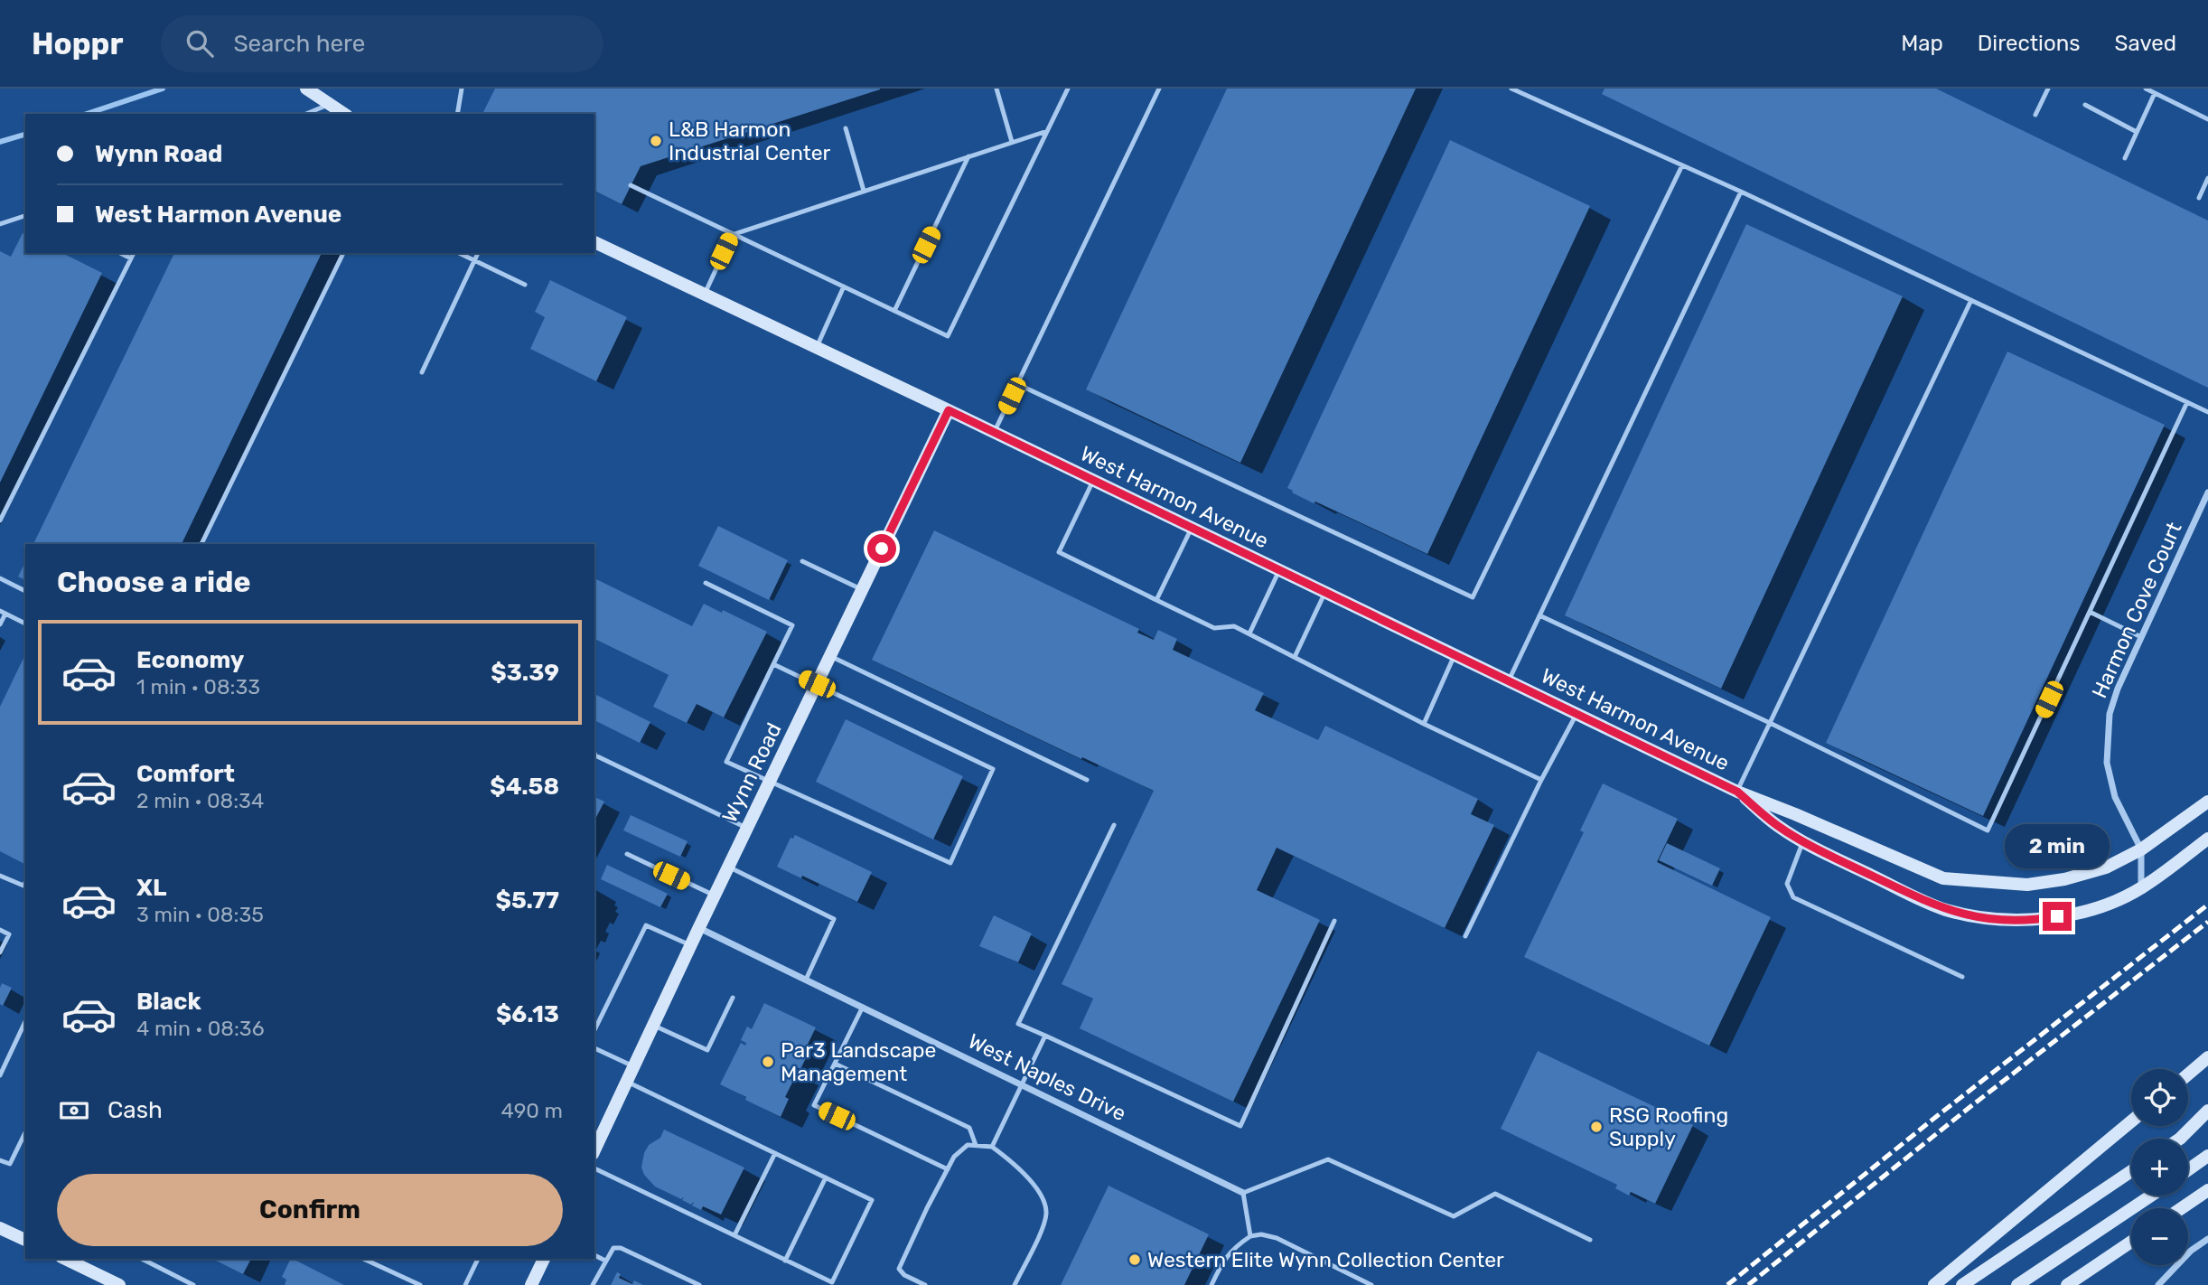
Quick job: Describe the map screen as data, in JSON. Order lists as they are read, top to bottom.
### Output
{
  "streets": {
    "main road": ["West Harmon Avenue", "Wynn Road"],
    "street": ["Harmon Cove Court", "West Naples Drive"]
  },
  "crossings": [
    ["West Harmon Avenue", "Harmon Cove Court"],
    ["West Harmon Avenue", "Wynn Road"],
    ["Wynn Road", "West Naples Drive"]
  ],
  "places": [
    "L&B Harmon Industrial Center",
    "Par3 Landscape Management",
    "RSG Roofing Supply",
    "Western Elite Wynn Collection Center"
  ],
  "page": {
    "header": "Hoppr",
    "search": "Search here",
    "nav": ["Map", "Directions", "Saved"],
    "banner": ["Wynn Road", "West Harmon Avenue"],
    "heading": "Choose a ride",
    "list": [
      {
        "name": "Economy",
        "note": "1 min · 08:33",
        "value": "$3.39"
      },
      {
        "name": "Comfort",
        "note": "2 min · 08:34",
        "value": "$4.58"
      },
      {
        "name": "XL",
        "note": "3 min · 08:35",
        "value": "$5.77"
      },
      {
        "name": "Black",
        "note": "4 min · 08:36",
        "value": "$6.13"
      }
    ],
    "bubble": "2 min",
    "map_buttons": ["+", "−"],
    "pay": ["Cash", "490 m"],
    "buttons": "Confirm"
  }
}
